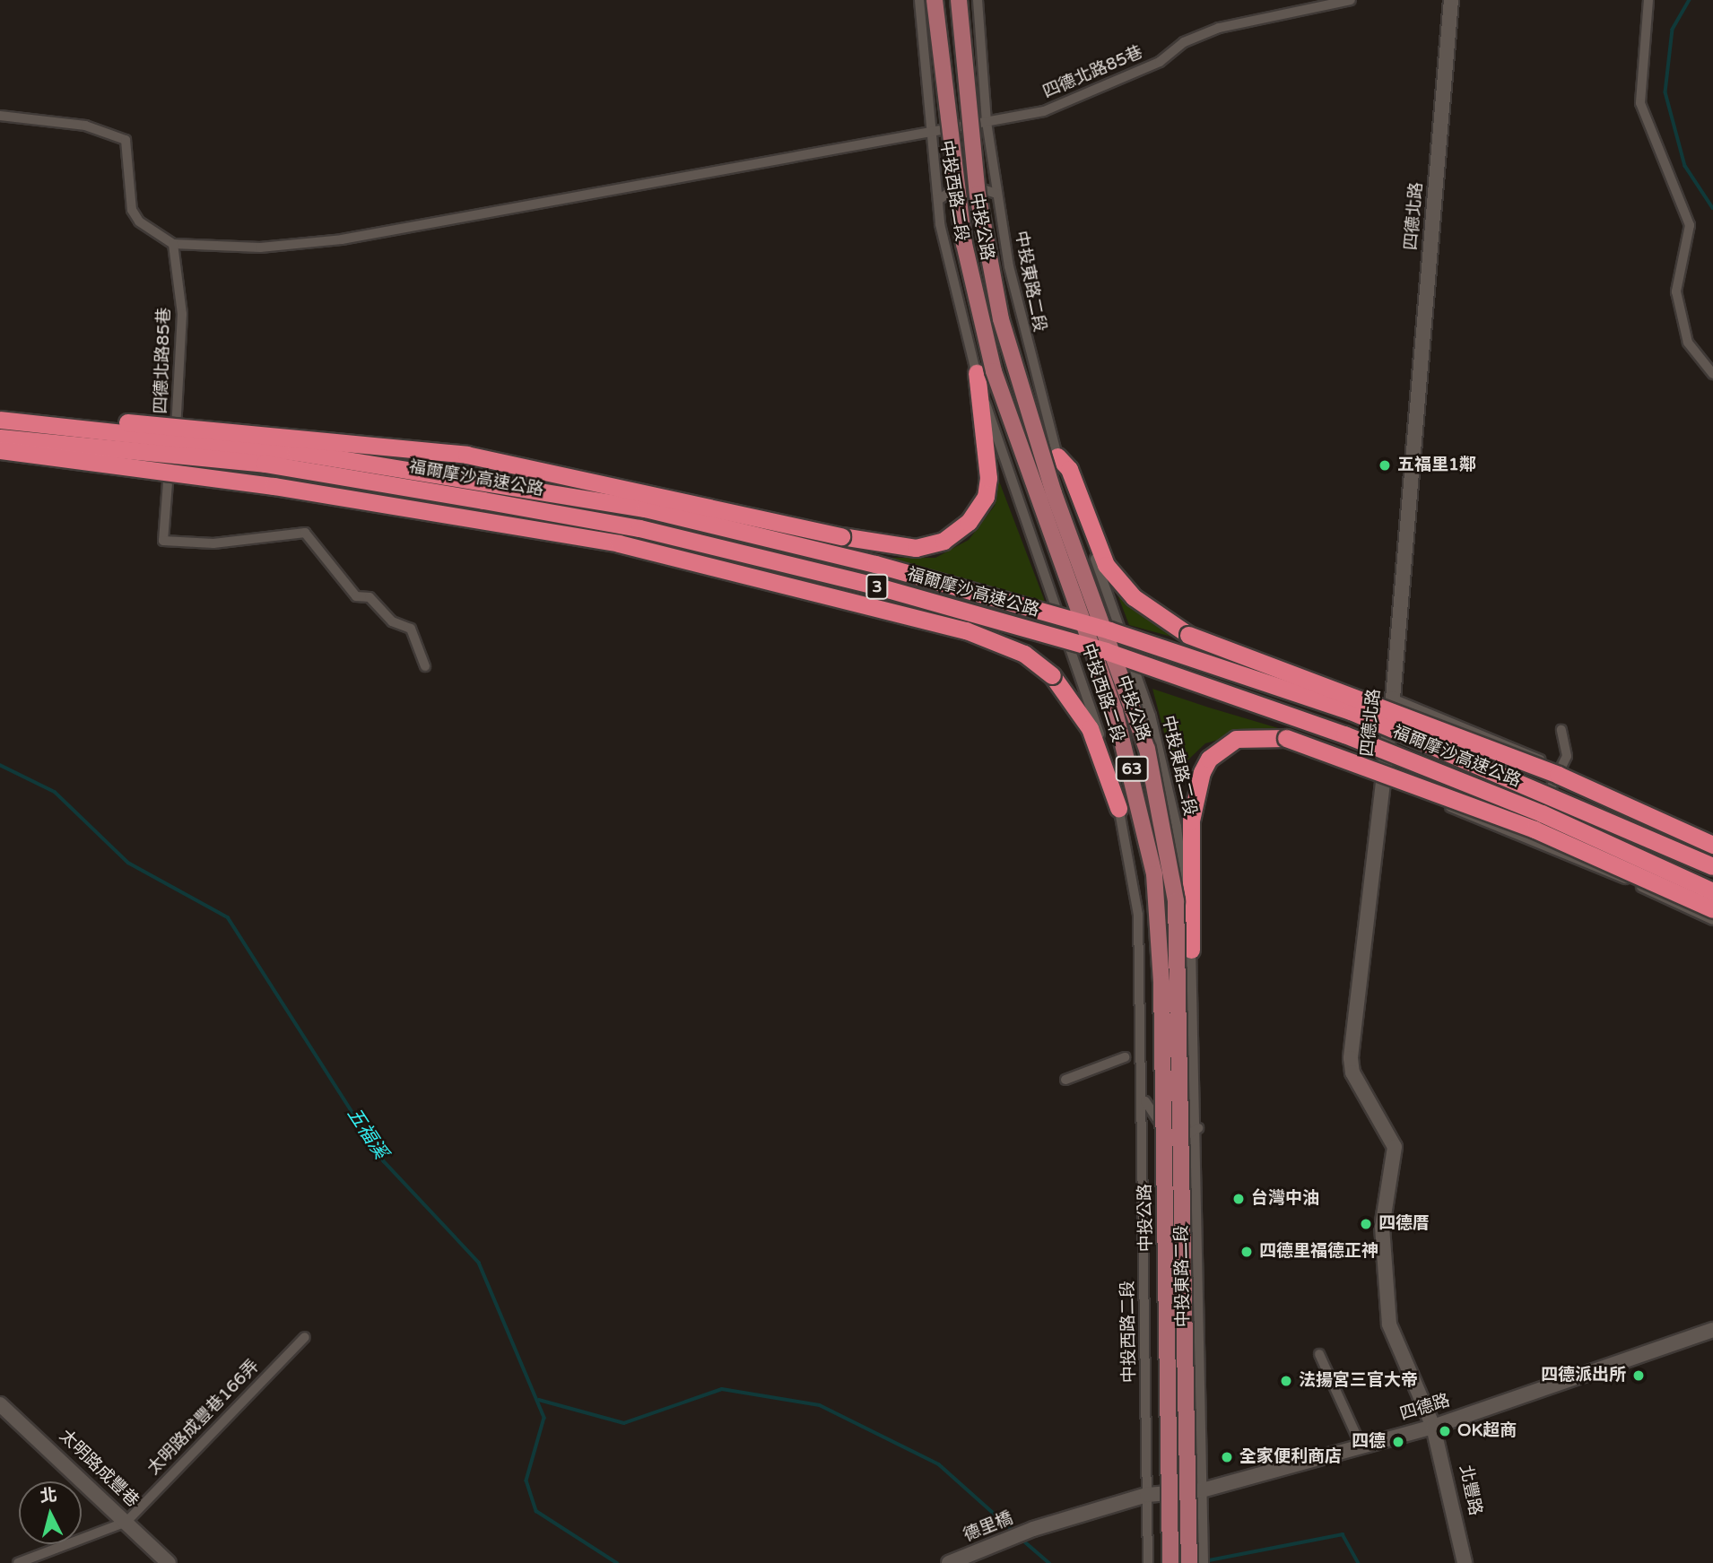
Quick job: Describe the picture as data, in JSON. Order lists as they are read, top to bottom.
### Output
{
  "streets": {
    "highway": ["福爾摩沙高速公路", "3"],
    "main road": ["中投公路", "63"],
    "street": [
      "四德北路85巷",
      "中投西路二段",
      "四德北路",
      "中投東路二段",
      "四德路",
      "太明路成豐巷166弄",
      "太明路成豐巷",
      "北豐路",
      "德里橋"
    ]
  },
  "crossings": [
    ["四德北路85巷", "中投西路二段"],
    ["四德北路85巷", "中投東路二段"],
    ["中投西路二段", "四德路"],
    ["四德北路", "四德路"],
    ["四德北路", "北豐路"],
    ["中投東路二段", "四德路"],
    ["四德路", "北豐路"],
    ["四德路", "德里橋"],
    ["太明路成豐巷166弄", "太明路成豐巷"]
  ],
  "water": ["五福溪"],
  "places": [
    "五福里1鄰",
    "台灣中油",
    "四德厝",
    "四德里福德正神",
    "四德派出所",
    "法揚宮三官大帝",
    "OK超商",
    "四德",
    "全家便利商店"
  ],
  "north": "top"
}
